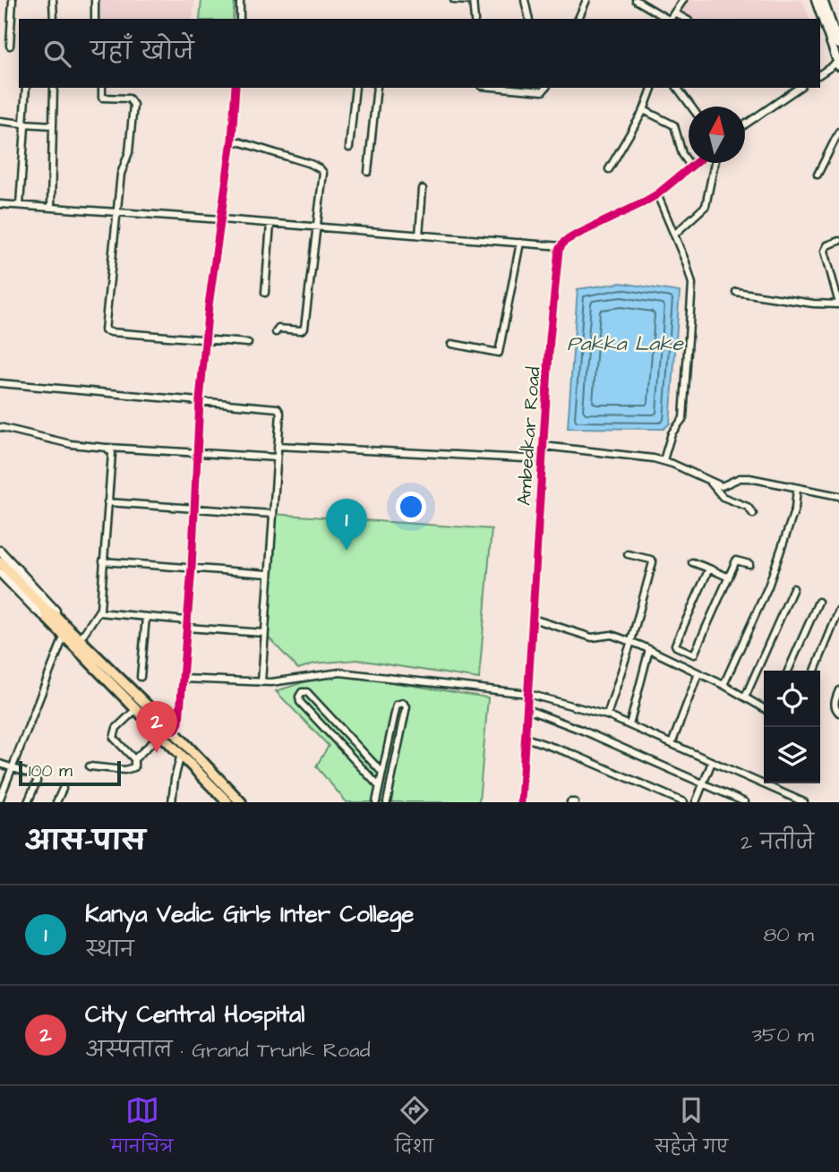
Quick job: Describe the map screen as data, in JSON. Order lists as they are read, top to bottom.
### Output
{
  "streets": {
    "street": ["Ambedkar Road"]
  },
  "water": ["Pakka Lake"],
  "scale_bar": "100 m",
  "north": "top",
  "page": {
    "search": "यहाँ खोजें",
    "pins": ["1", "2"],
    "scale": "100 m",
    "heading": ["आस-पास", "2 नतीजे"],
    "list": [
      {
        "mark": "1",
        "name": "Kanya Vedic Girls Inter College",
        "note": "स्थान",
        "value": "80 m"
      },
      {
        "mark": "2",
        "name": "City Central Hospital",
        "note": "अस्पताल · Grand Trunk Road",
        "value": "350 m"
      }
    ],
    "nav": ["मानचित्र", "दिशा", "सहेजे गए"]
  }
}
